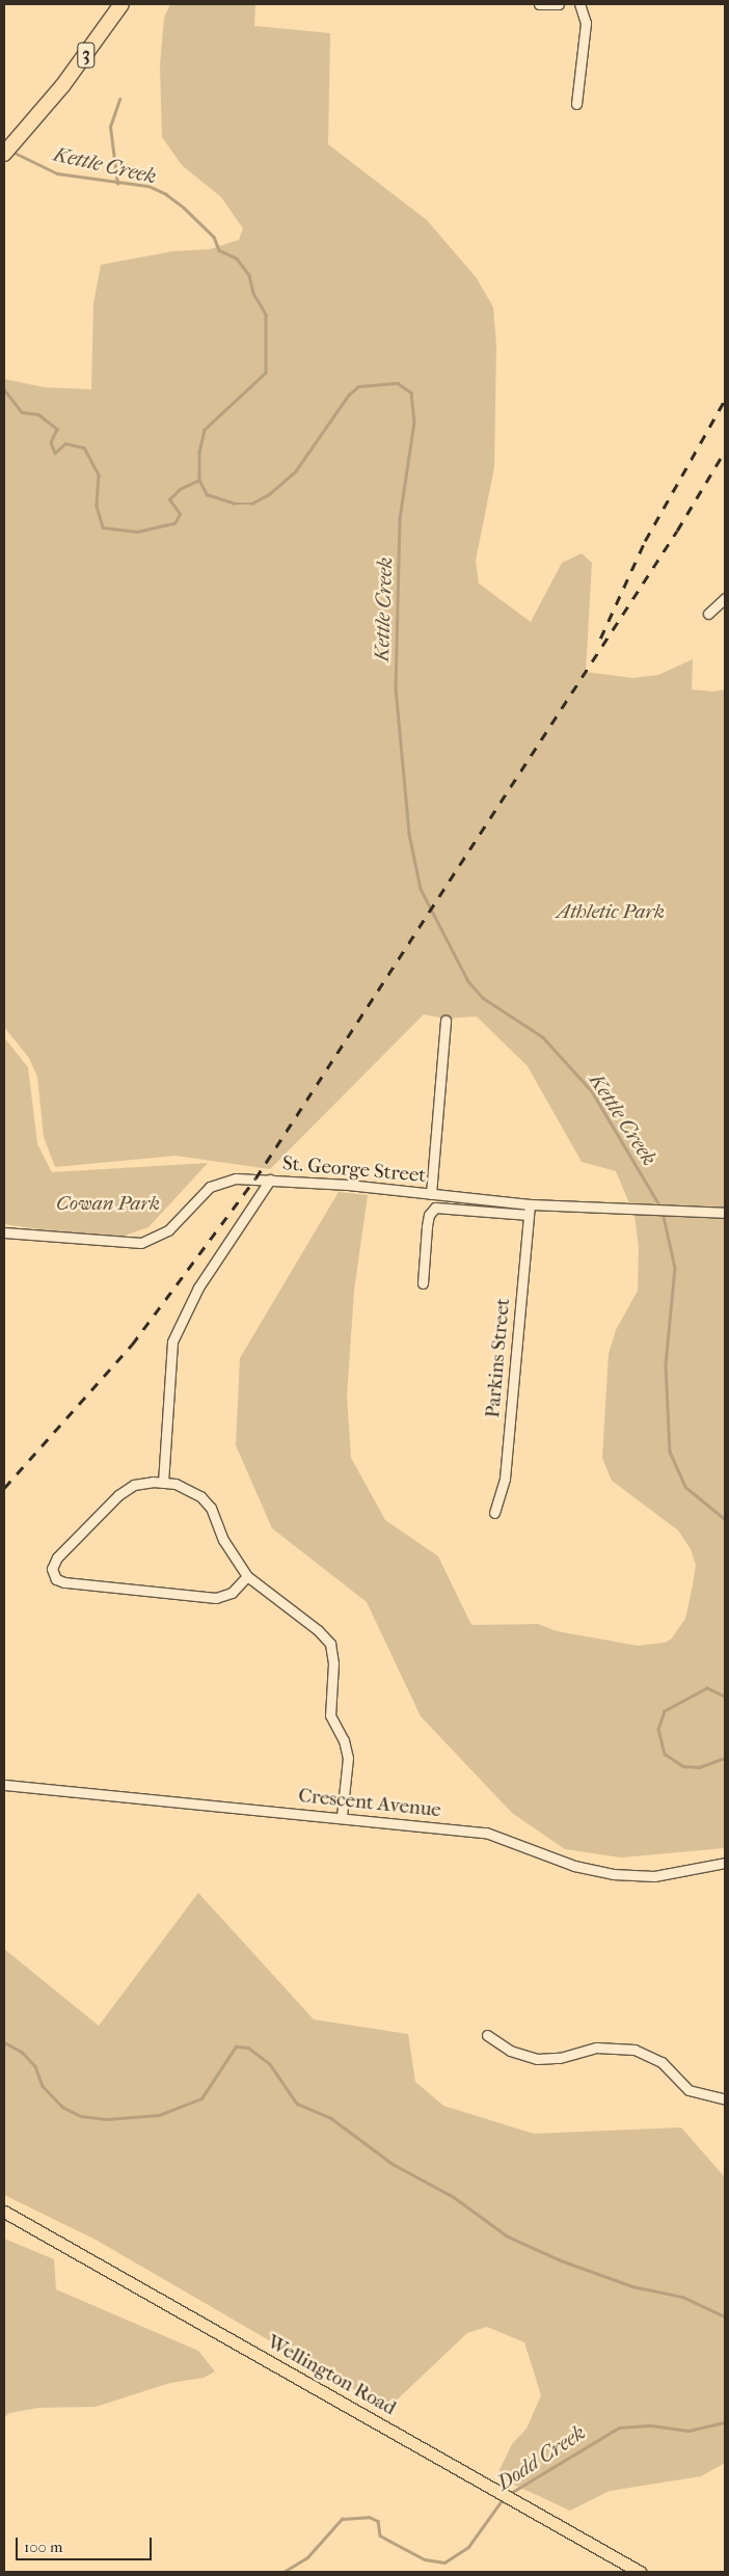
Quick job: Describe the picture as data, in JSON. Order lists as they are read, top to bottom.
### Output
{
  "streets": {
    "highway": ["3"],
    "main road": ["Wellington Road"],
    "street": ["St. George Street", "Parkins Street", "Crescent Avenue"]
  },
  "crossings": [
    ["St. George Street", "Parkins Street"]
  ],
  "water": ["Kettle Creek", "Dodd Creek"],
  "parks": ["Athletic Park", "Cowan Park"],
  "scale_bar": "100 m"
}
